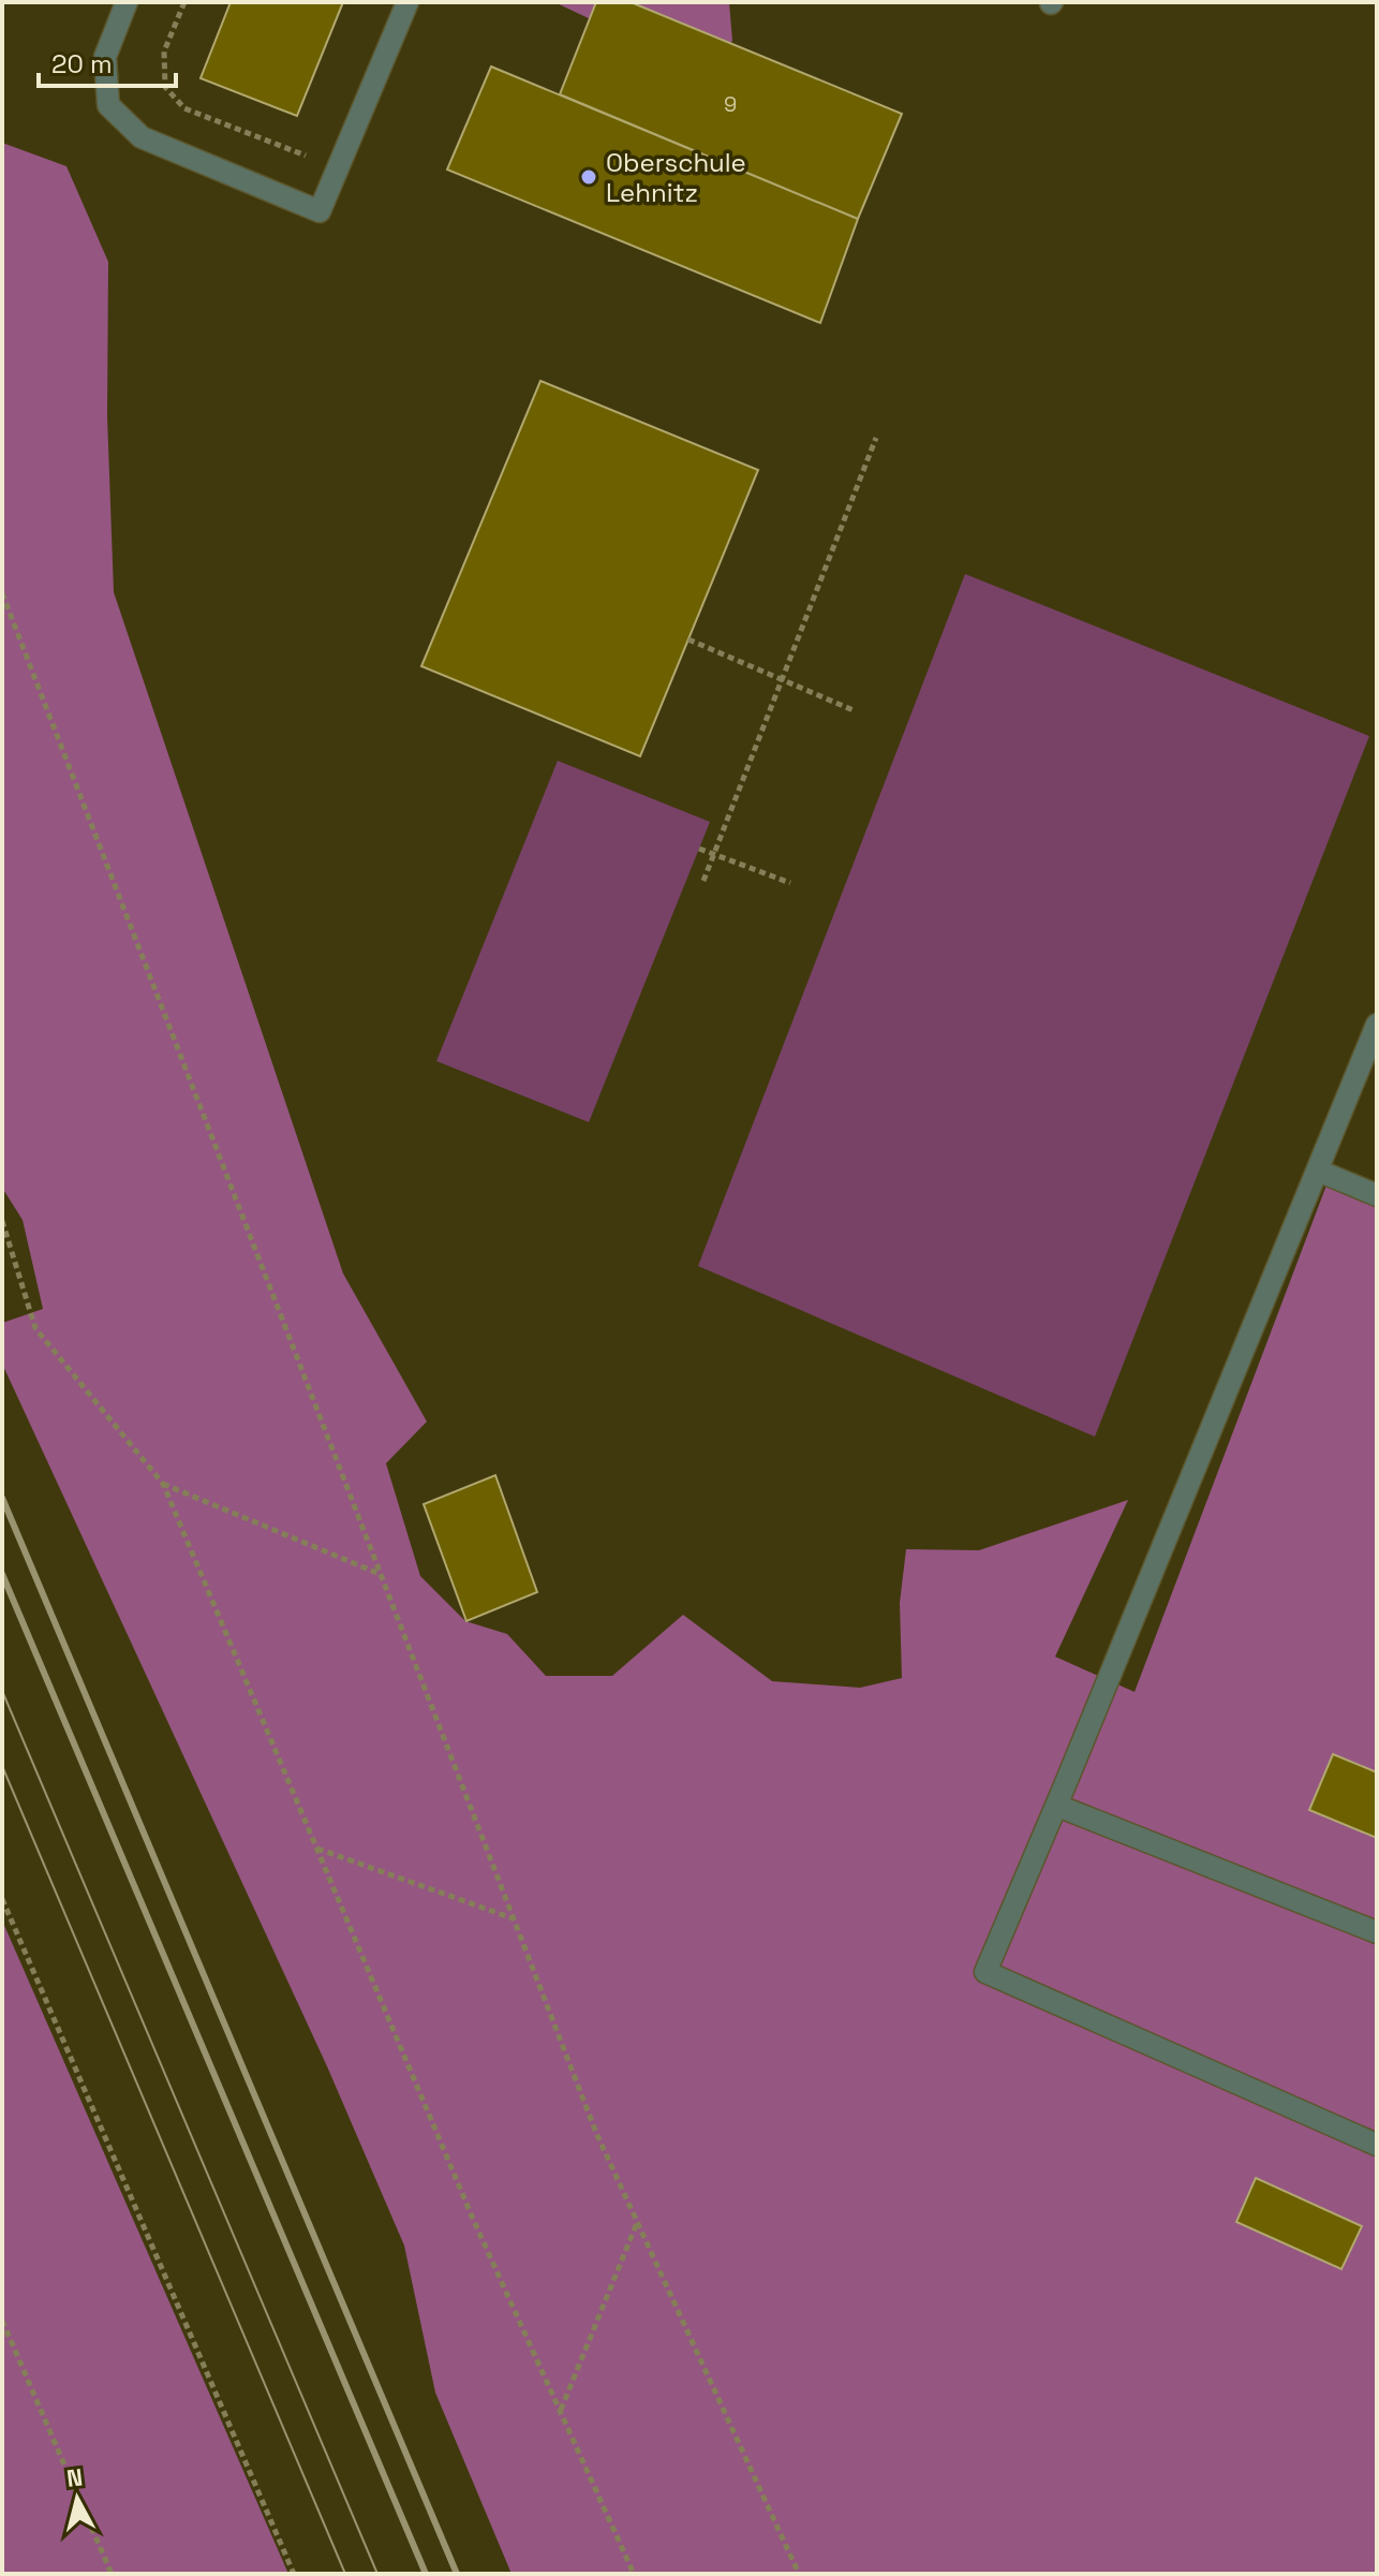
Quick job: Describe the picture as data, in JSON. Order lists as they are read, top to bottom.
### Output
{
  "places": ["Oberschule Lehnitz"],
  "house_numbers": ["9"],
  "scale_bar": "20 m",
  "north": "top"
}
